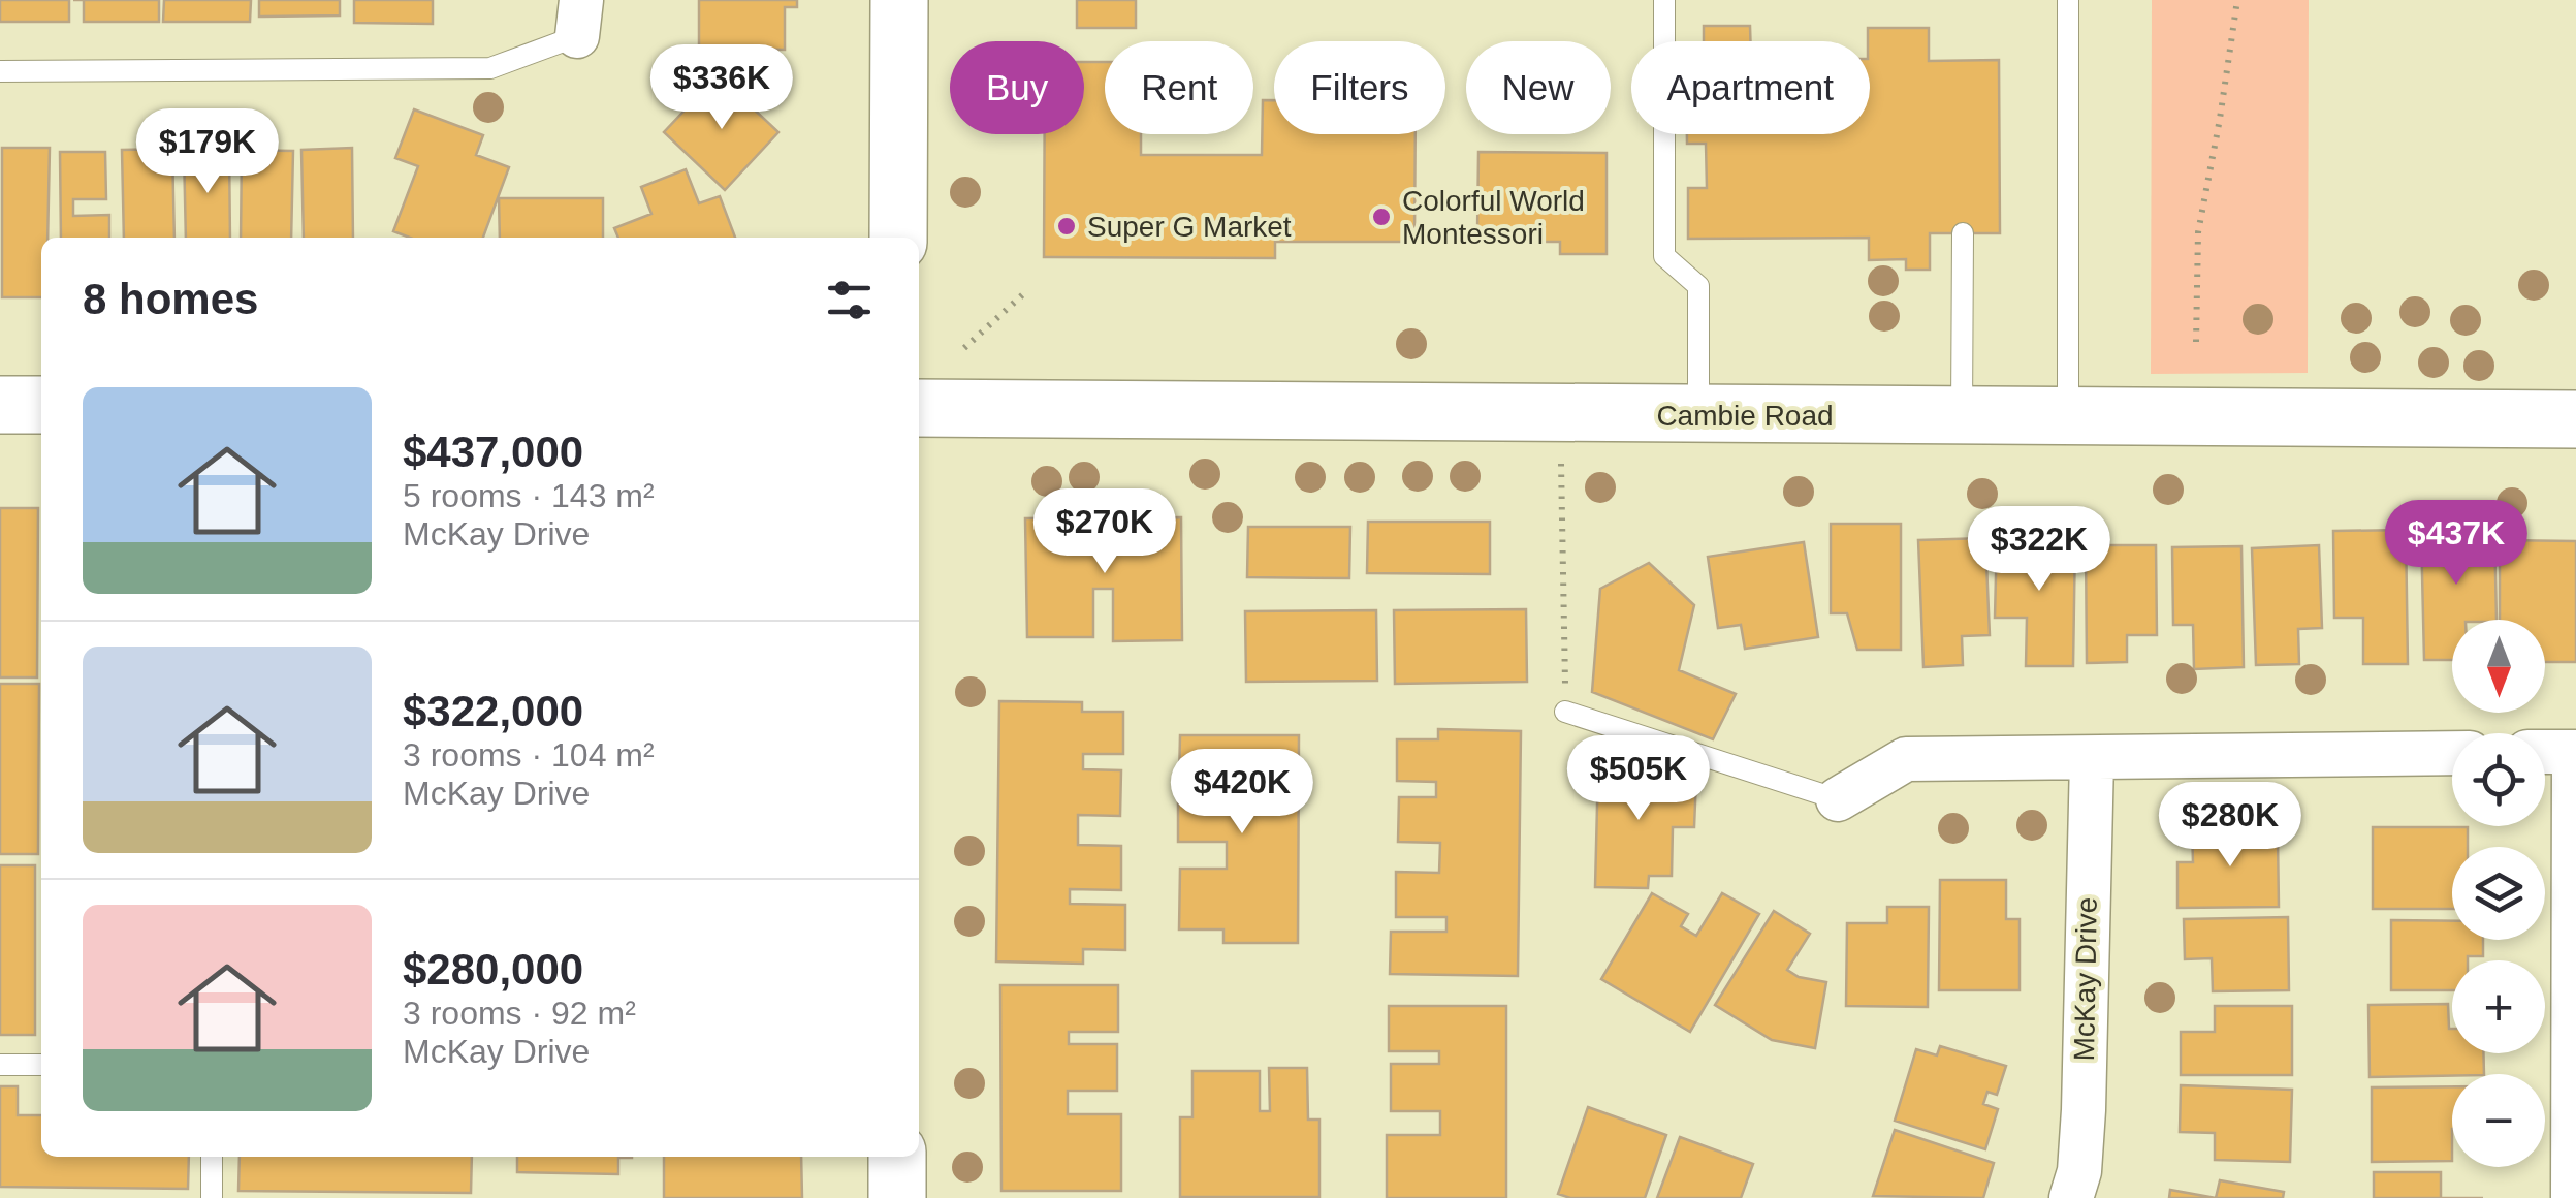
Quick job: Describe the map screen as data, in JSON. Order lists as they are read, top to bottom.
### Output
{
  "streets": {
    "main road": ["Cambie Road"],
    "street": ["McKay Drive"]
  },
  "places": ["Colorful World Montessori", "Super G Market"],
  "north": "bottom",
  "page": {
    "chip": [
      "Buy",
      "Rent",
      "Filters",
      "New",
      "Apartment"
    ],
    "price": [
      "$336K",
      "$179K",
      "$270K",
      "$437K",
      "$322K",
      "$505K",
      "$420K",
      "$280K"
    ],
    "heading": "8 homes",
    "list": [
      {
        "name": "$437,000",
        "note": "5 rooms · 143 m² · McKay Drive"
      },
      {
        "name": "$322,000",
        "note": "3 rooms · 104 m² · McKay Drive"
      },
      {
        "name": "$280,000",
        "note": "3 rooms · 92 m² · McKay Drive"
      }
    ],
    "map_buttons": ["+", "−"]
  }
}
